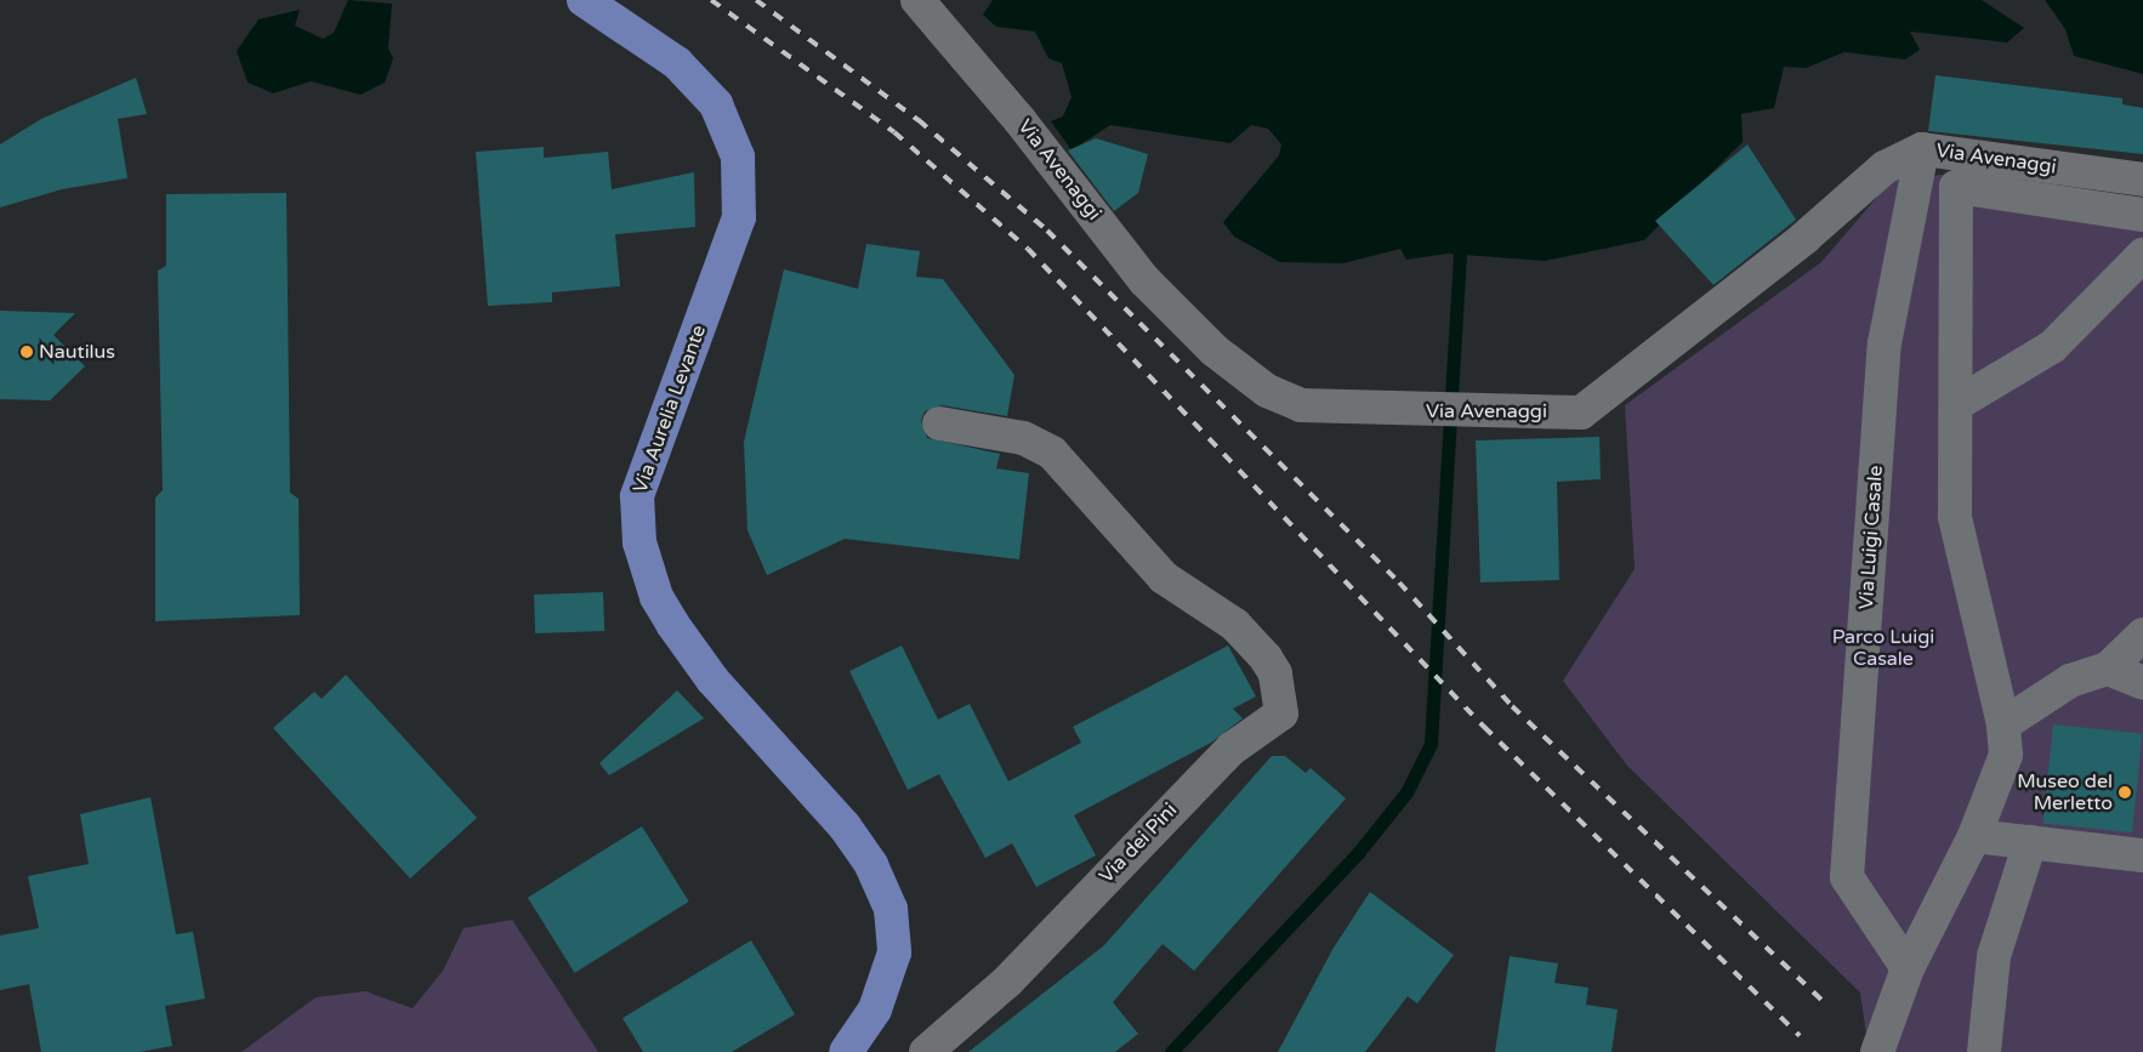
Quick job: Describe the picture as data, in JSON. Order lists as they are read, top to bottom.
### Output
{
  "streets": {
    "main road": ["Via Aurelia Levante"],
    "street": ["Via Avenaggi", "Via Luigi Casale", "Via dei Pini"]
  },
  "crossings": [
    ["Via Avenaggi", "Via Luigi Casale"]
  ],
  "parks": ["Parco Luigi Casale"],
  "places": ["Nautilus", "Museo del Merletto"]
}
